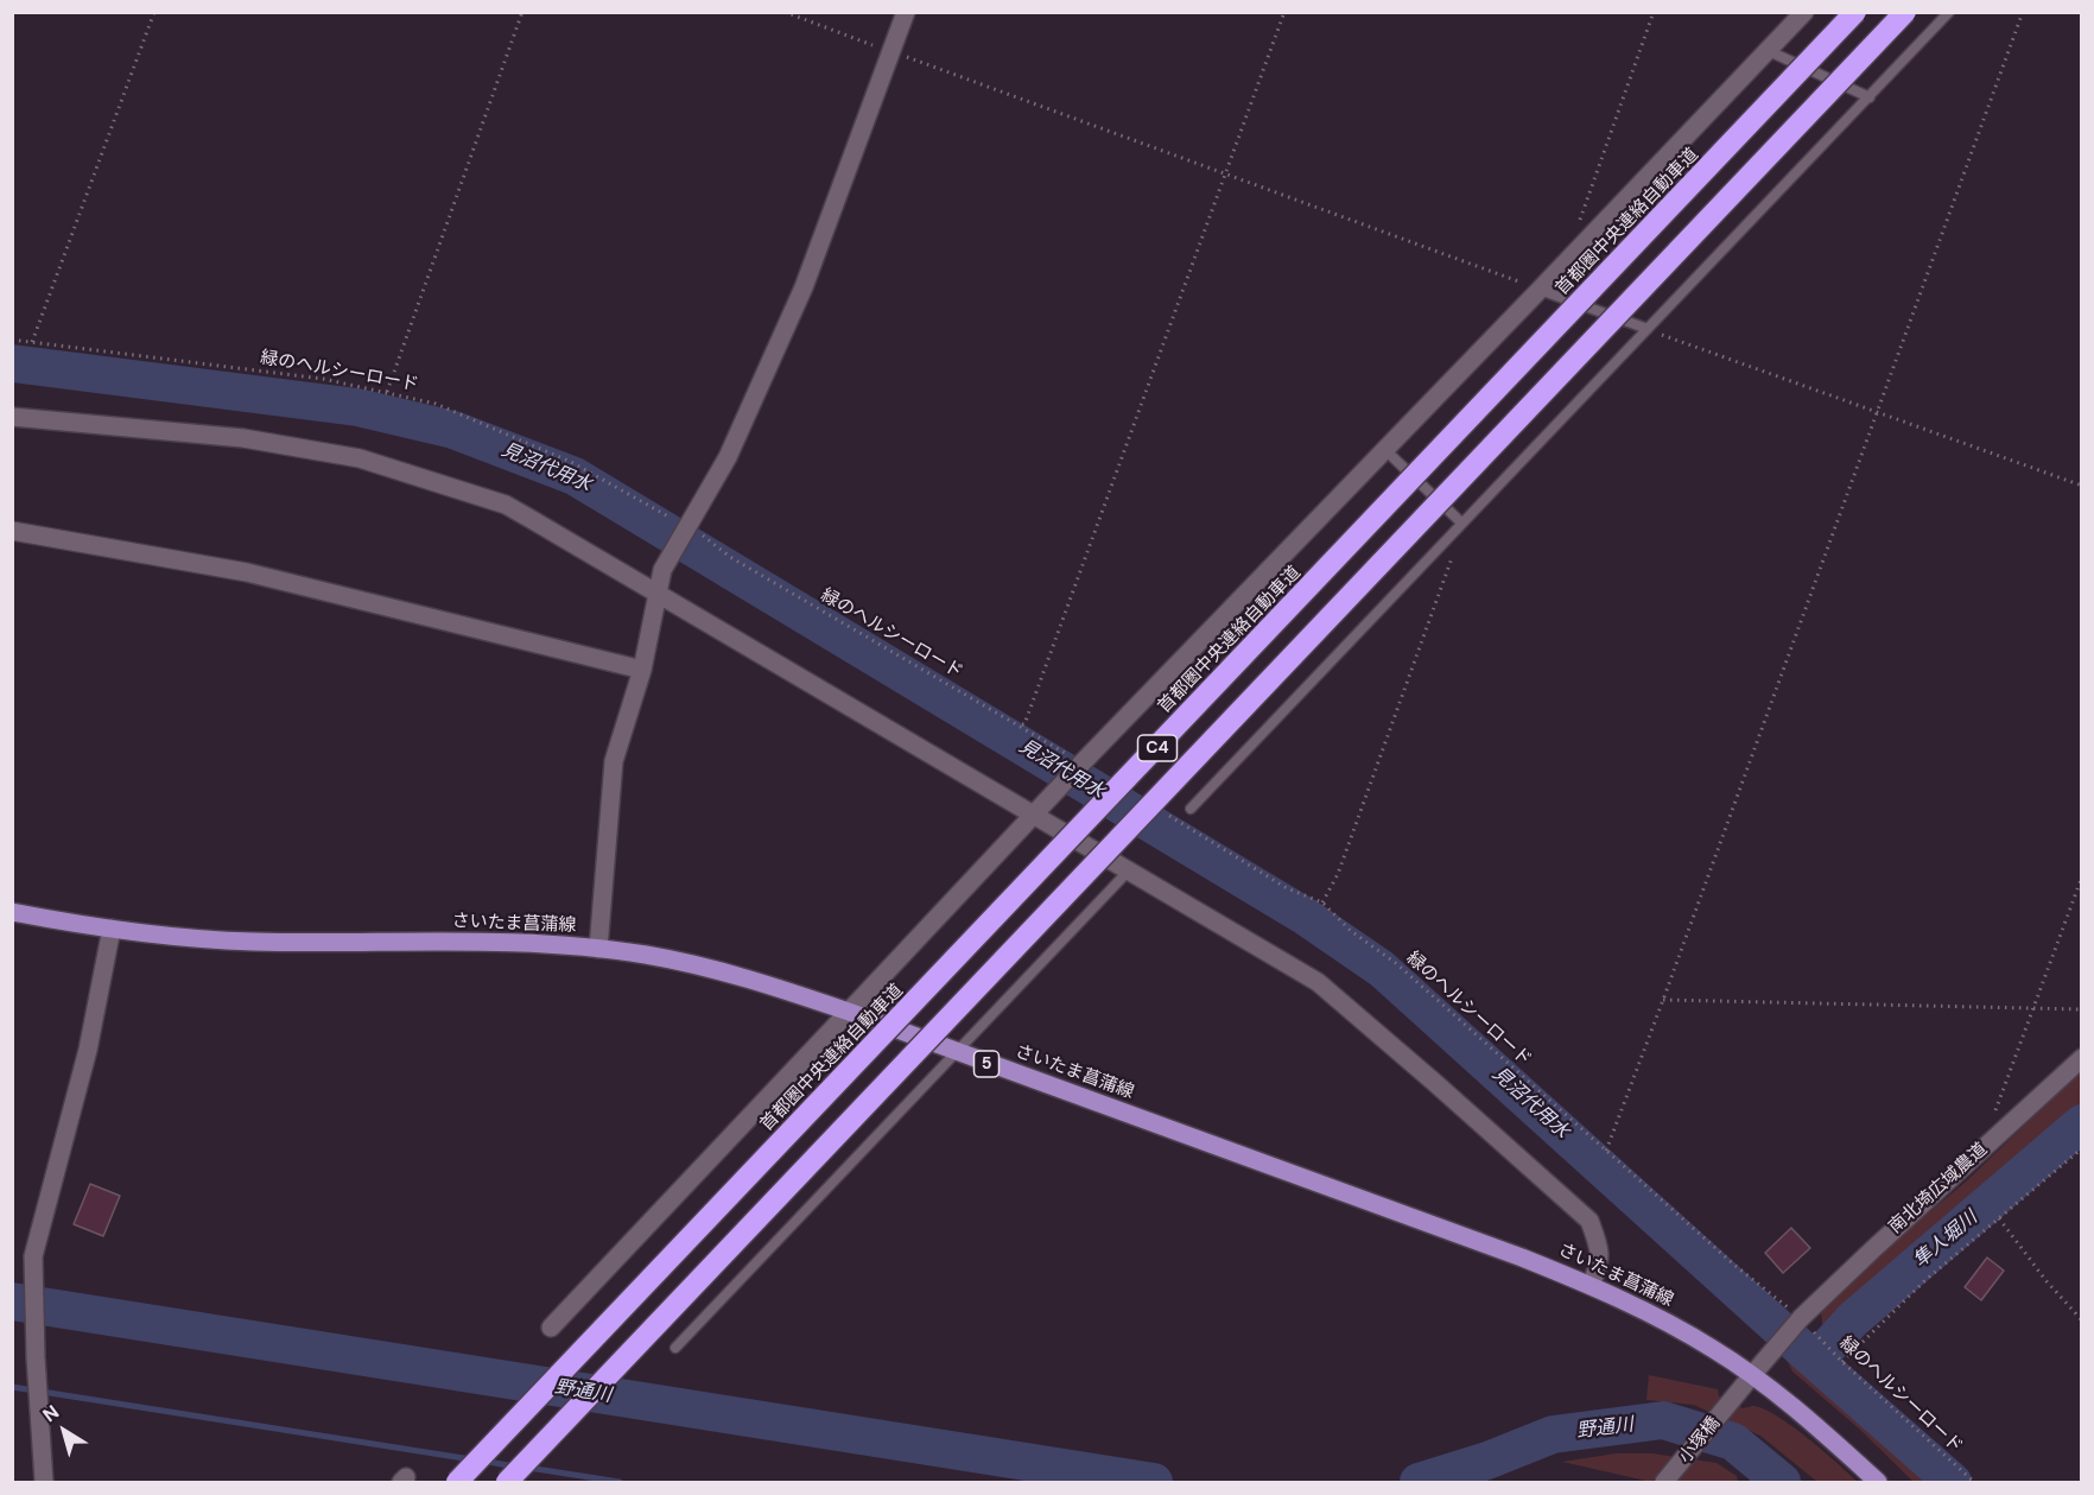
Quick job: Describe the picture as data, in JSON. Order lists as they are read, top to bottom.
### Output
{
  "streets": {
    "highway": ["首都圏中央連絡自動車道", "C4"],
    "main road": ["さいたま菖蒲線", "5"],
    "street": ["南北埼広域農道", "小塚橋"],
    "path": ["緑のヘルシーロード"]
  },
  "crossings": [
    ["緑のヘルシーロード", "南北埼広域農道"],
    ["さいたま菖蒲線", "南北埼広域農道"],
    ["さいたま菖蒲線", "小塚橋"],
    ["南北埼広域農道", "小塚橋"]
  ],
  "water": ["見沼代用水", "隼人堀川", "野通川"],
  "north": "top left"
}
